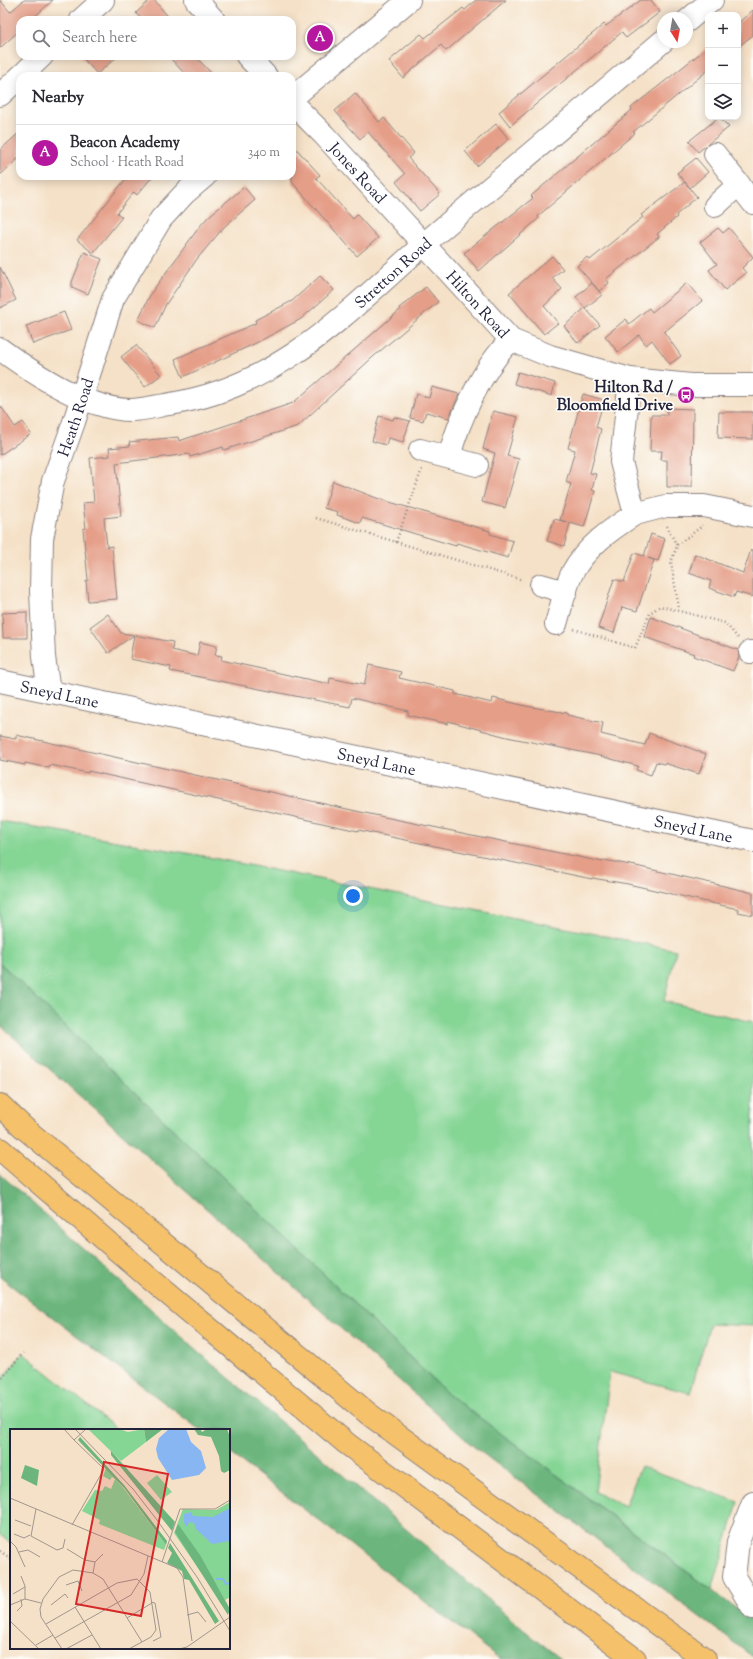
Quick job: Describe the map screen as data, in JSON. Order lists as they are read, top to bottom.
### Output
{
  "streets": {
    "street": [
      "Jones Road",
      "Stretton Road",
      "Hilton Road",
      "Heath Road",
      "Sneyd Lane"
    ]
  },
  "crossings": [
    ["Jones Road", "Stretton Road"],
    ["Jones Road", "Hilton Road"],
    ["Stretton Road", "Hilton Road"],
    ["Stretton Road", "Heath Road"],
    ["Heath Road", "Sneyd Lane"]
  ],
  "places": {
    "bus stop": ["Hilton Rd / Bloomfield Drive"]
  },
  "north": "bottom",
  "page": {
    "map_buttons": ["+", "−"],
    "search": "Search here",
    "pins": "A",
    "heading": "Nearby",
    "list": [
      {
        "mark": "A",
        "name": "Beacon Academy",
        "note": "School · Heath Road",
        "value": "340 m"
      }
    ]
  }
}
